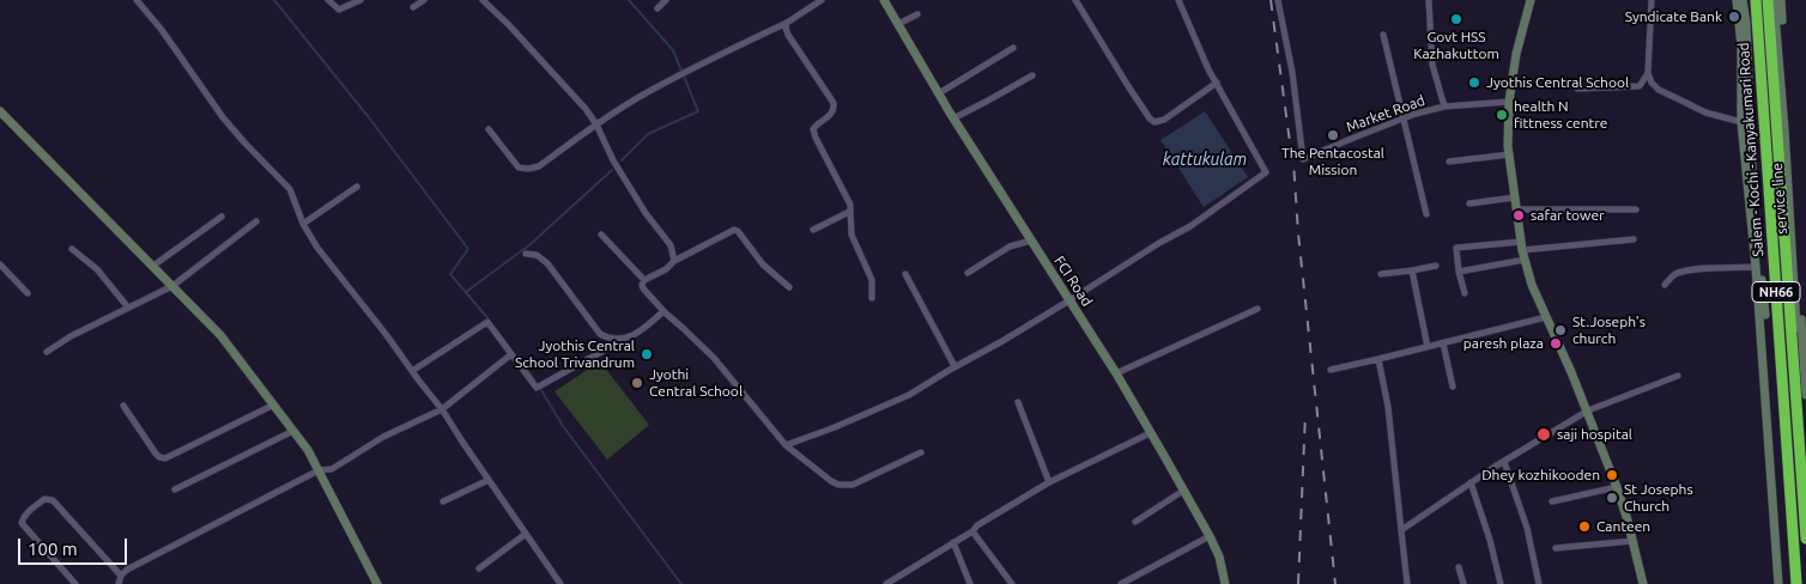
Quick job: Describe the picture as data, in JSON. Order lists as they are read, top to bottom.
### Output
{
  "streets": {
    "highway": ["Salem - Kochi - Kanyakumari Road", "NH66"],
    "main road": ["service line", "FCI Road"],
    "street": ["Market Road"]
  },
  "water": ["kattukulam"],
  "places": [
    "Syndicate Bank",
    "Govt HSS Kazhakuttom",
    "Jyothis Central School",
    "health N fittness centre",
    "The Pentacostal Mission",
    "safar tower",
    "St.Joseph's church",
    "paresh plaza",
    "Jyothis Central School Trivandrum",
    "Jyothi Central School",
    "saji hospital",
    "Dhey kozhikooden",
    "St Josephs Church",
    "Canteen"
  ],
  "scale_bar": "100 m"
}
